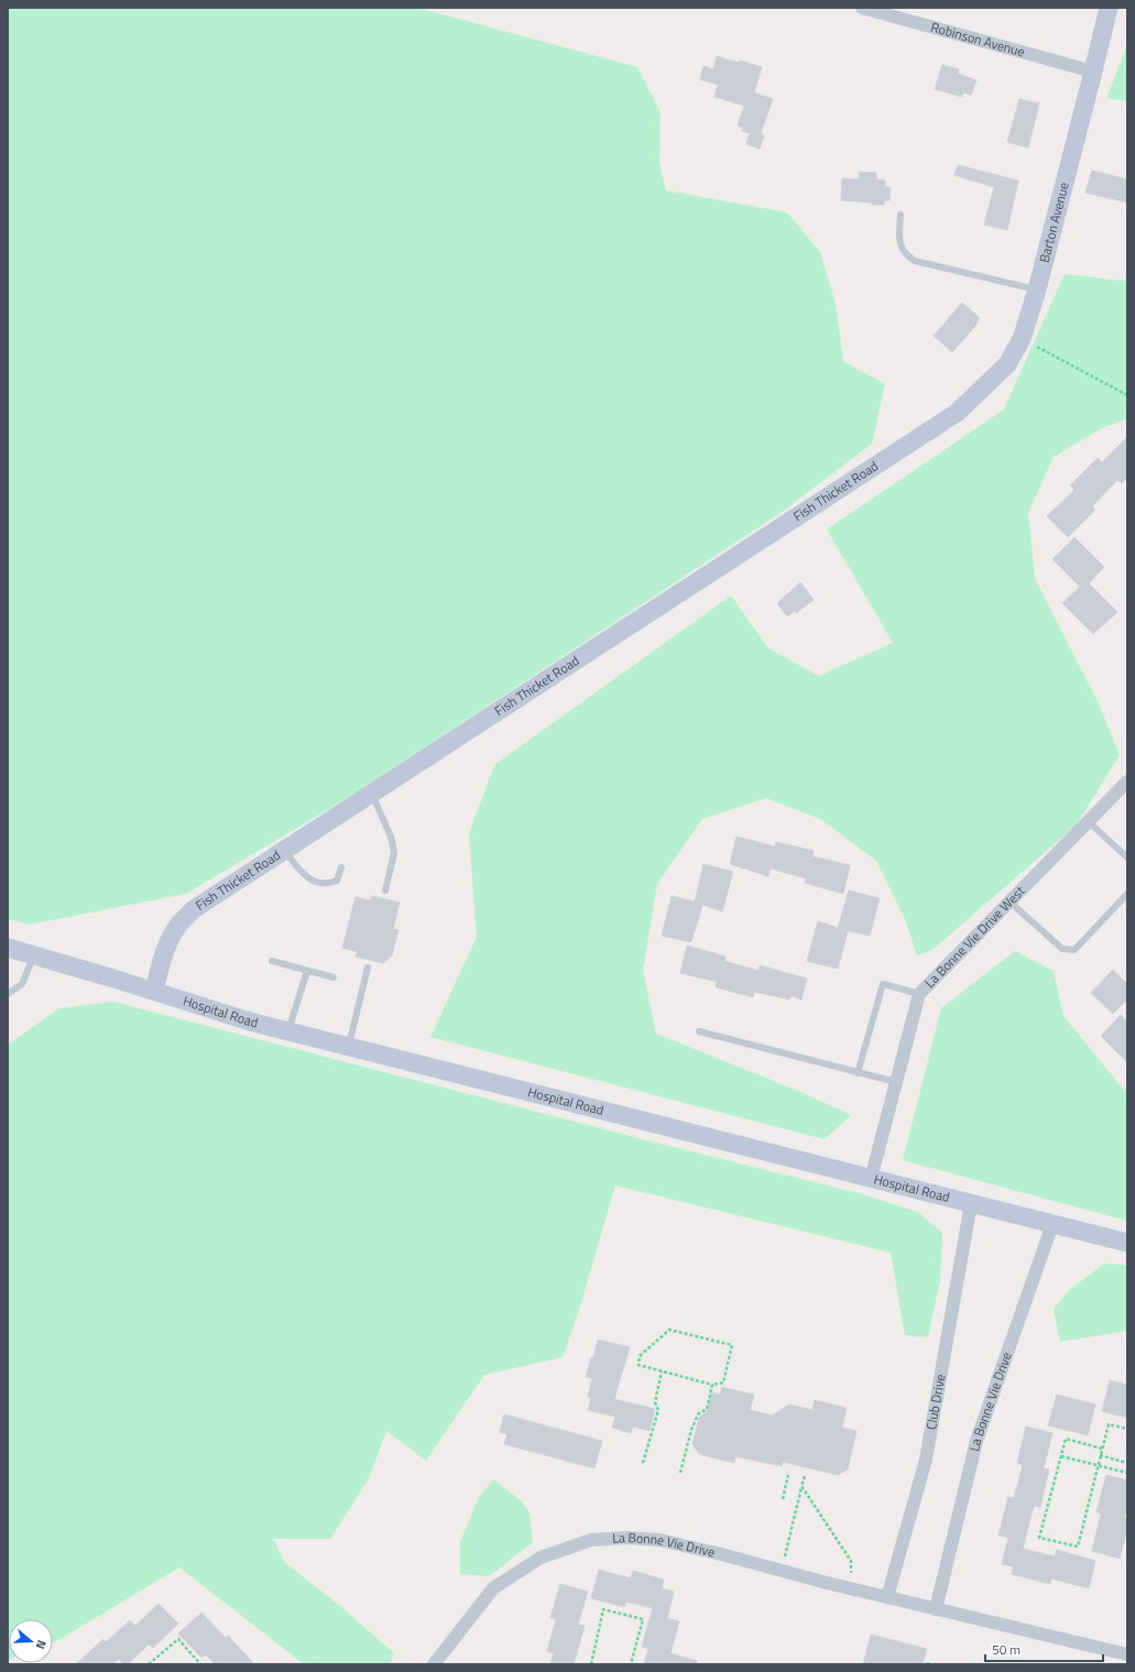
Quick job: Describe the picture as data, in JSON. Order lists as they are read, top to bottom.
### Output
{
  "streets": {
    "street": [
      "Robinson Avenue",
      "Barton Avenue",
      "Fish Thicket Road",
      "La Bonne Vie Drive West",
      "Hospital Road",
      "Club Drive",
      "La Bonne Vie Drive"
    ]
  },
  "crossings": [
    ["Robinson Avenue", "Barton Avenue"],
    ["Barton Avenue", "Fish Thicket Road"],
    ["Fish Thicket Road", "Hospital Road"],
    ["La Bonne Vie Drive West", "Hospital Road"],
    ["Hospital Road", "Club Drive"],
    ["Hospital Road", "La Bonne Vie Drive"],
    ["Club Drive", "La Bonne Vie Drive"]
  ],
  "scale_bar": "50 m",
  "north": "right"
}
